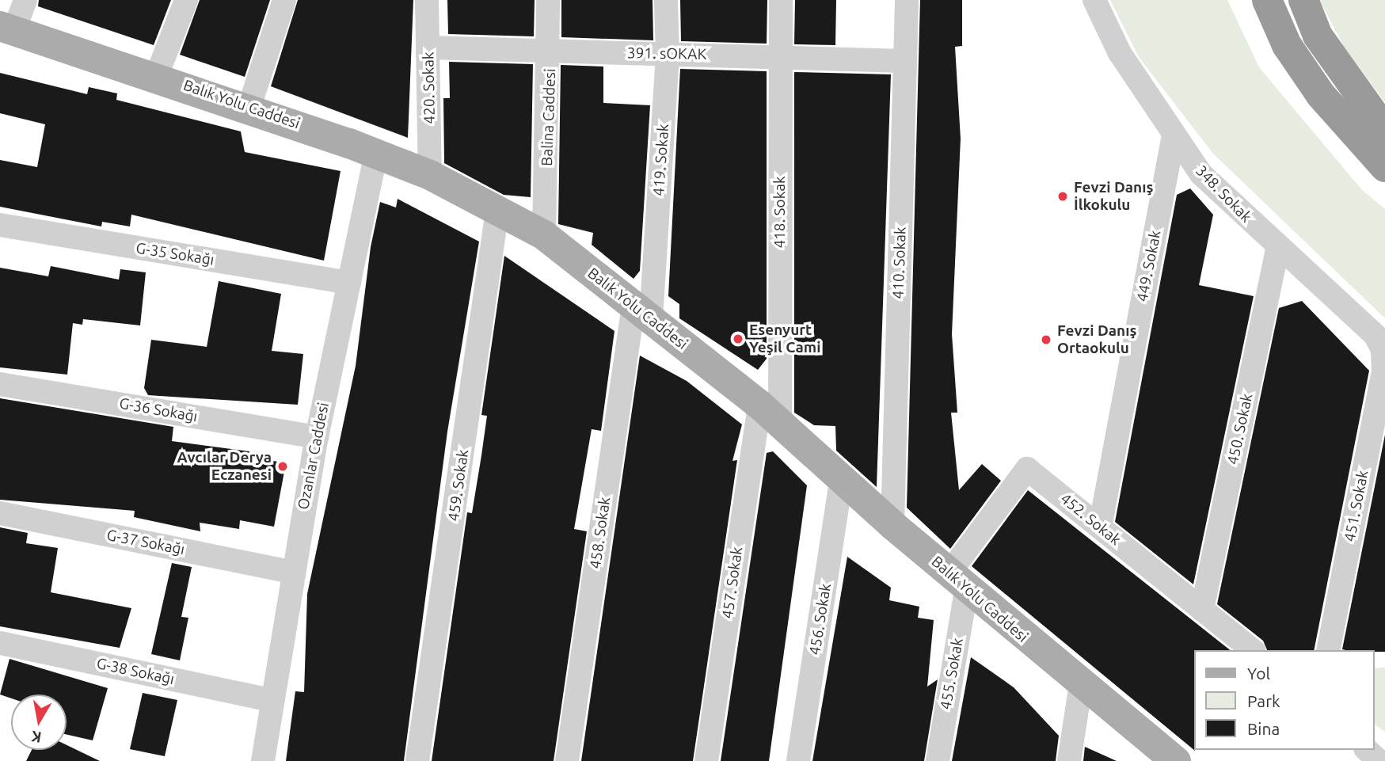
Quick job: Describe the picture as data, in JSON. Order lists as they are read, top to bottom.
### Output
{
  "streets": {
    "main road": ["Balık Yolu Caddesi"],
    "street": [
      "391. sOKAK",
      "420. Sokak",
      "Balina Caddesi",
      "419. Sokak",
      "348. Sokak",
      "418. Sokak",
      "G-35 Sokağı",
      "410. Sokak",
      "449. Sokak",
      "G-36 Sokağı",
      "450. Sokak",
      "Ozanlar Caddesi",
      "459. Sokak",
      "451. Sokak",
      "452. Sokak",
      "458. Sokak",
      "G-37 Sokağı",
      "457. Sokak",
      "456. Sokak",
      "G-38 Sokağı",
      "455. Sokak"
    ]
  },
  "crossings": [
    ["391. sOKAK", "420. Sokak"],
    ["391. sOKAK", "Balina Caddesi"],
    ["391. sOKAK", "419. Sokak"],
    ["391. sOKAK", "418. Sokak"],
    ["391. sOKAK", "410. Sokak"],
    ["420. Sokak", "Balık Yolu Caddesi"],
    ["Balık Yolu Caddesi", "Balina Caddesi"],
    ["Balık Yolu Caddesi", "419. Sokak"],
    ["Balık Yolu Caddesi", "418. Sokak"],
    ["Balık Yolu Caddesi", "410. Sokak"],
    ["Balık Yolu Caddesi", "Ozanlar Caddesi"],
    ["Balık Yolu Caddesi", "459. Sokak"],
    ["Balık Yolu Caddesi", "452. Sokak"],
    ["Balık Yolu Caddesi", "458. Sokak"],
    ["Balık Yolu Caddesi", "457. Sokak"],
    ["Balık Yolu Caddesi", "456. Sokak"],
    ["Balık Yolu Caddesi", "455. Sokak"],
    ["419. Sokak", "458. Sokak"],
    ["348. Sokak", "449. Sokak"],
    ["348. Sokak", "450. Sokak"],
    ["348. Sokak", "451. Sokak"],
    ["418. Sokak", "457. Sokak"],
    ["G-35 Sokağı", "Ozanlar Caddesi"],
    ["449. Sokak", "452. Sokak"],
    ["G-36 Sokağı", "Ozanlar Caddesi"],
    ["450. Sokak", "452. Sokak"],
    ["Ozanlar Caddesi", "G-37 Sokağı"],
    ["Ozanlar Caddesi", "G-38 Sokağı"],
    ["452. Sokak", "455. Sokak"]
  ],
  "places": [
    "Fevzi Danış İlkokulu",
    "Esenyurt Yeşil Cami",
    "Fevzi Danış Ortaokulu",
    "Avcılar Derya Eczanesi"
  ],
  "legend": ["Yol", "Park", "Bina"],
  "north": "bottom"
}
